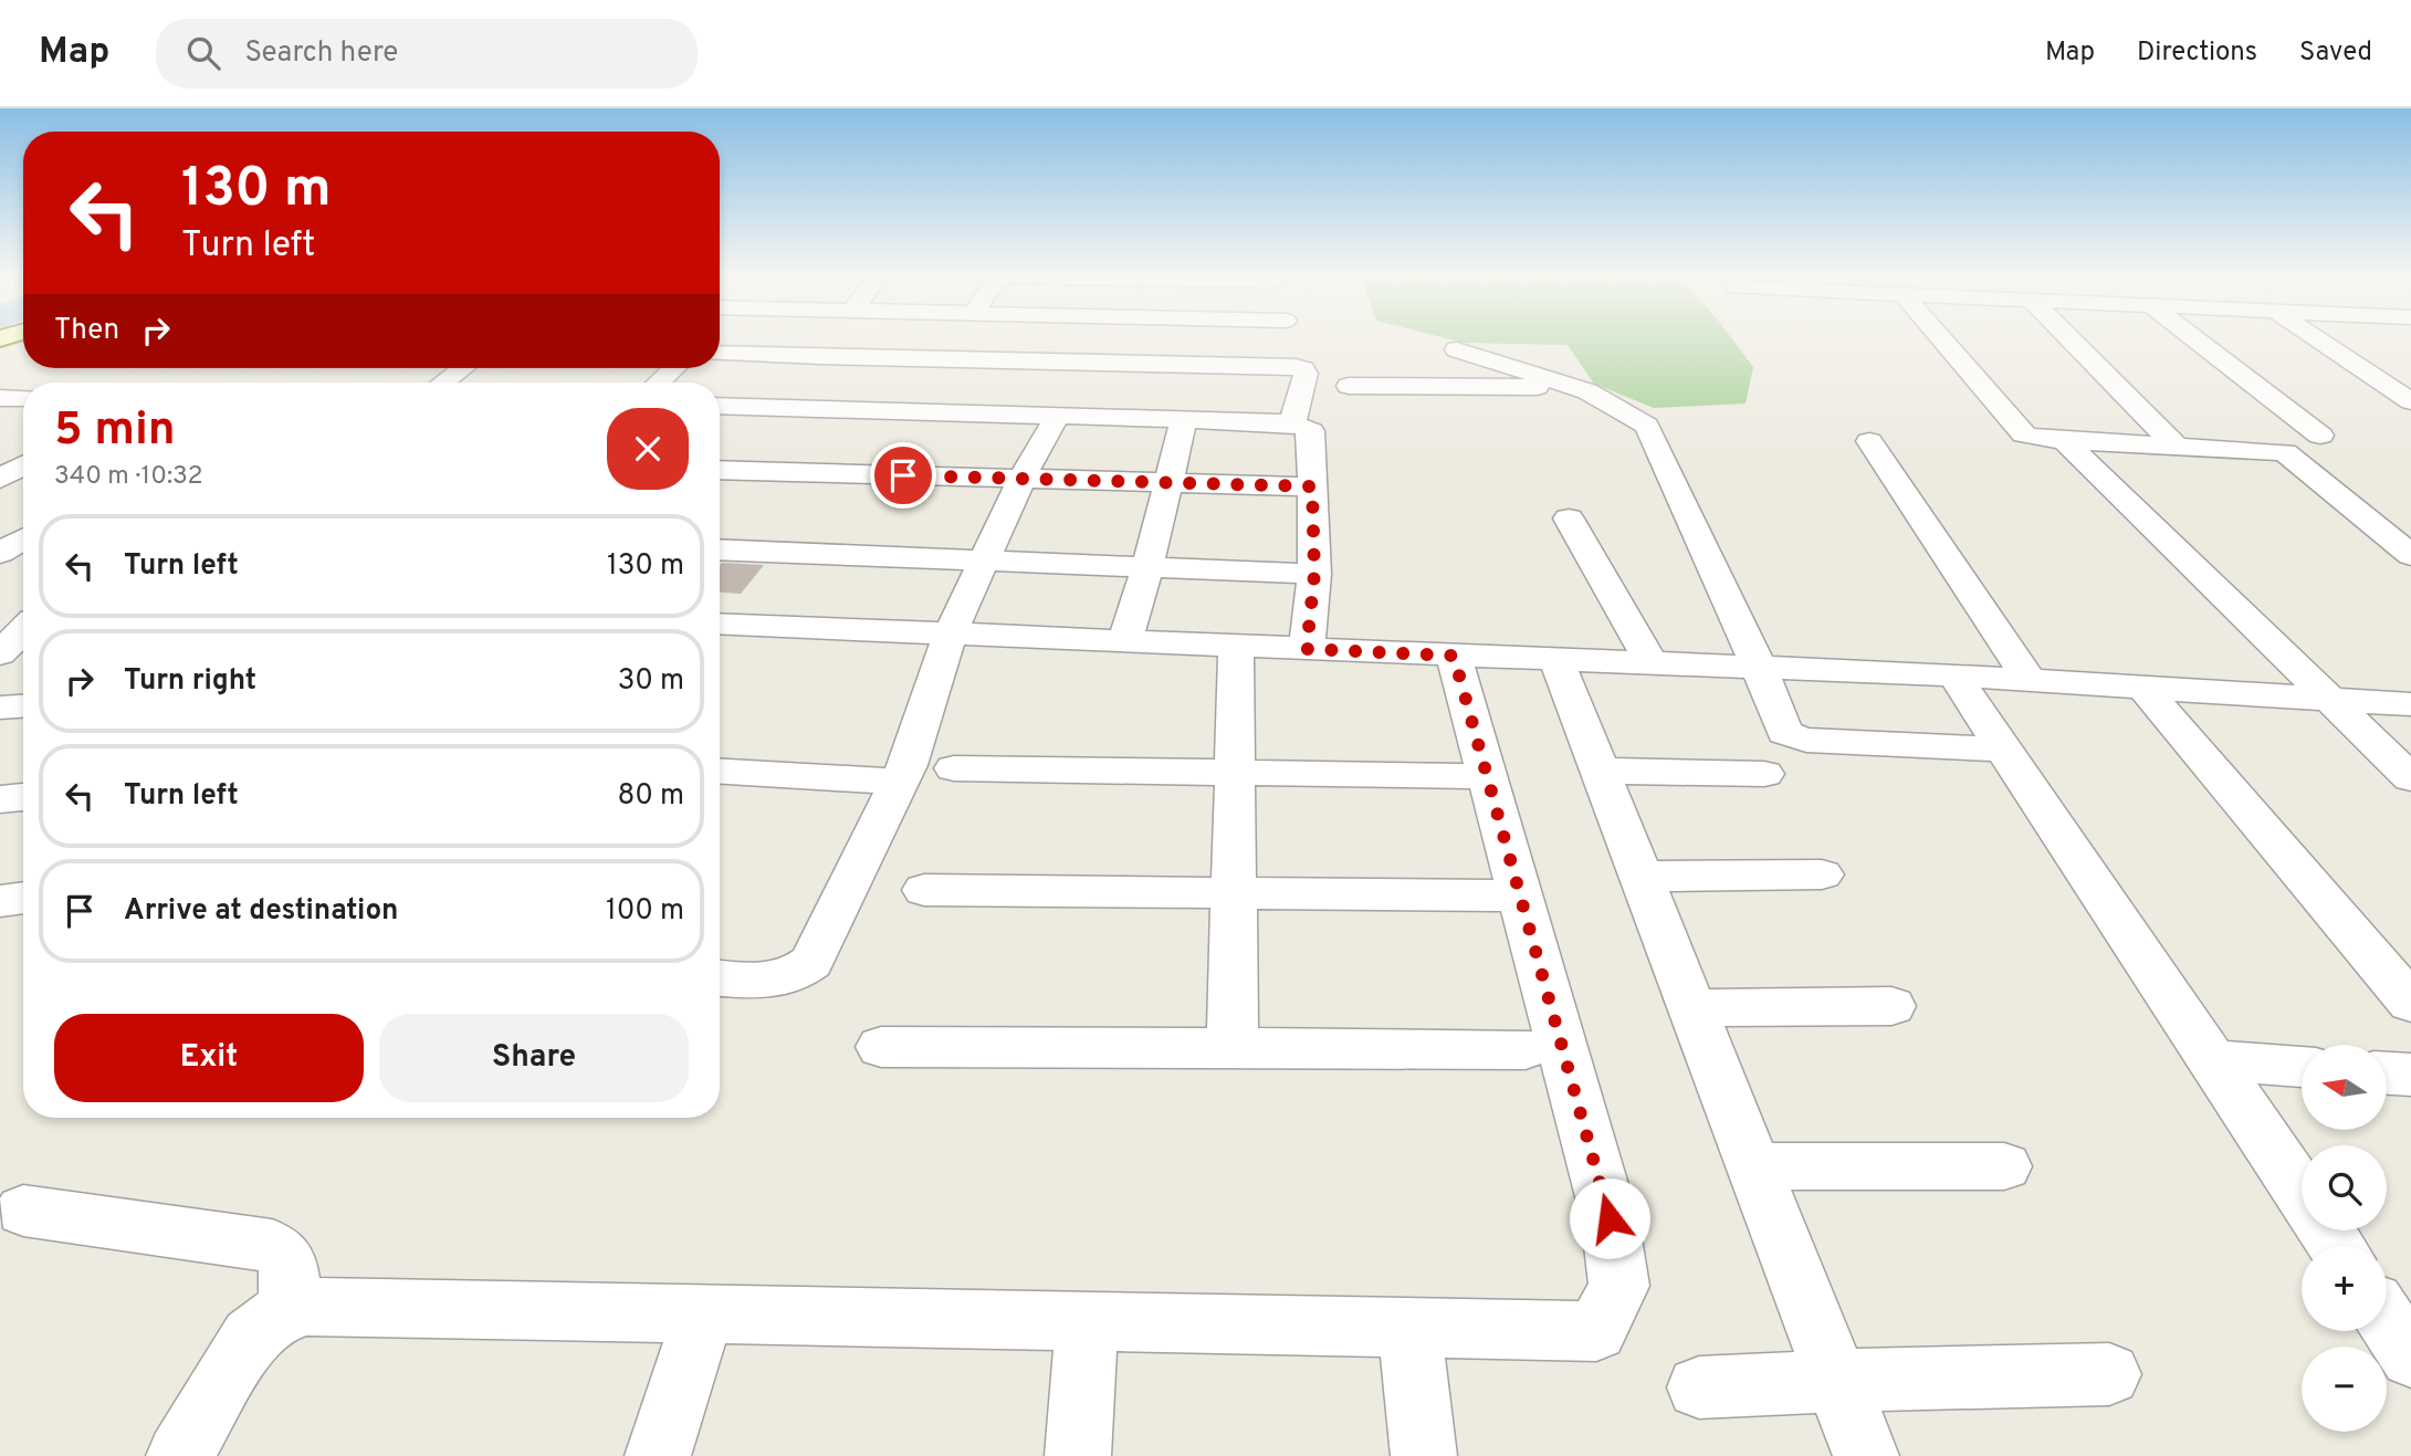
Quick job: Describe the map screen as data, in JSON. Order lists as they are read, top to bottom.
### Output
{
  "north": "left",
  "page": {
    "header": "Map",
    "search": "Search here",
    "nav": ["Map", "Directions", "Saved"],
    "turn": ["130 m", "Turn left"],
    "then": "Then",
    "heading": ["5 min", "340 m · 10:32"],
    "list": [
      {
        "name": "Turn left",
        "value": "130 m"
      },
      {
        "name": "Turn right",
        "value": "30 m"
      },
      {
        "name": "Turn left",
        "value": "80 m"
      },
      {
        "name": "Arrive at destination",
        "value": "100 m"
      }
    ],
    "buttons": ["Exit", "Share"],
    "map_buttons": ["+", "−"]
  }
}
